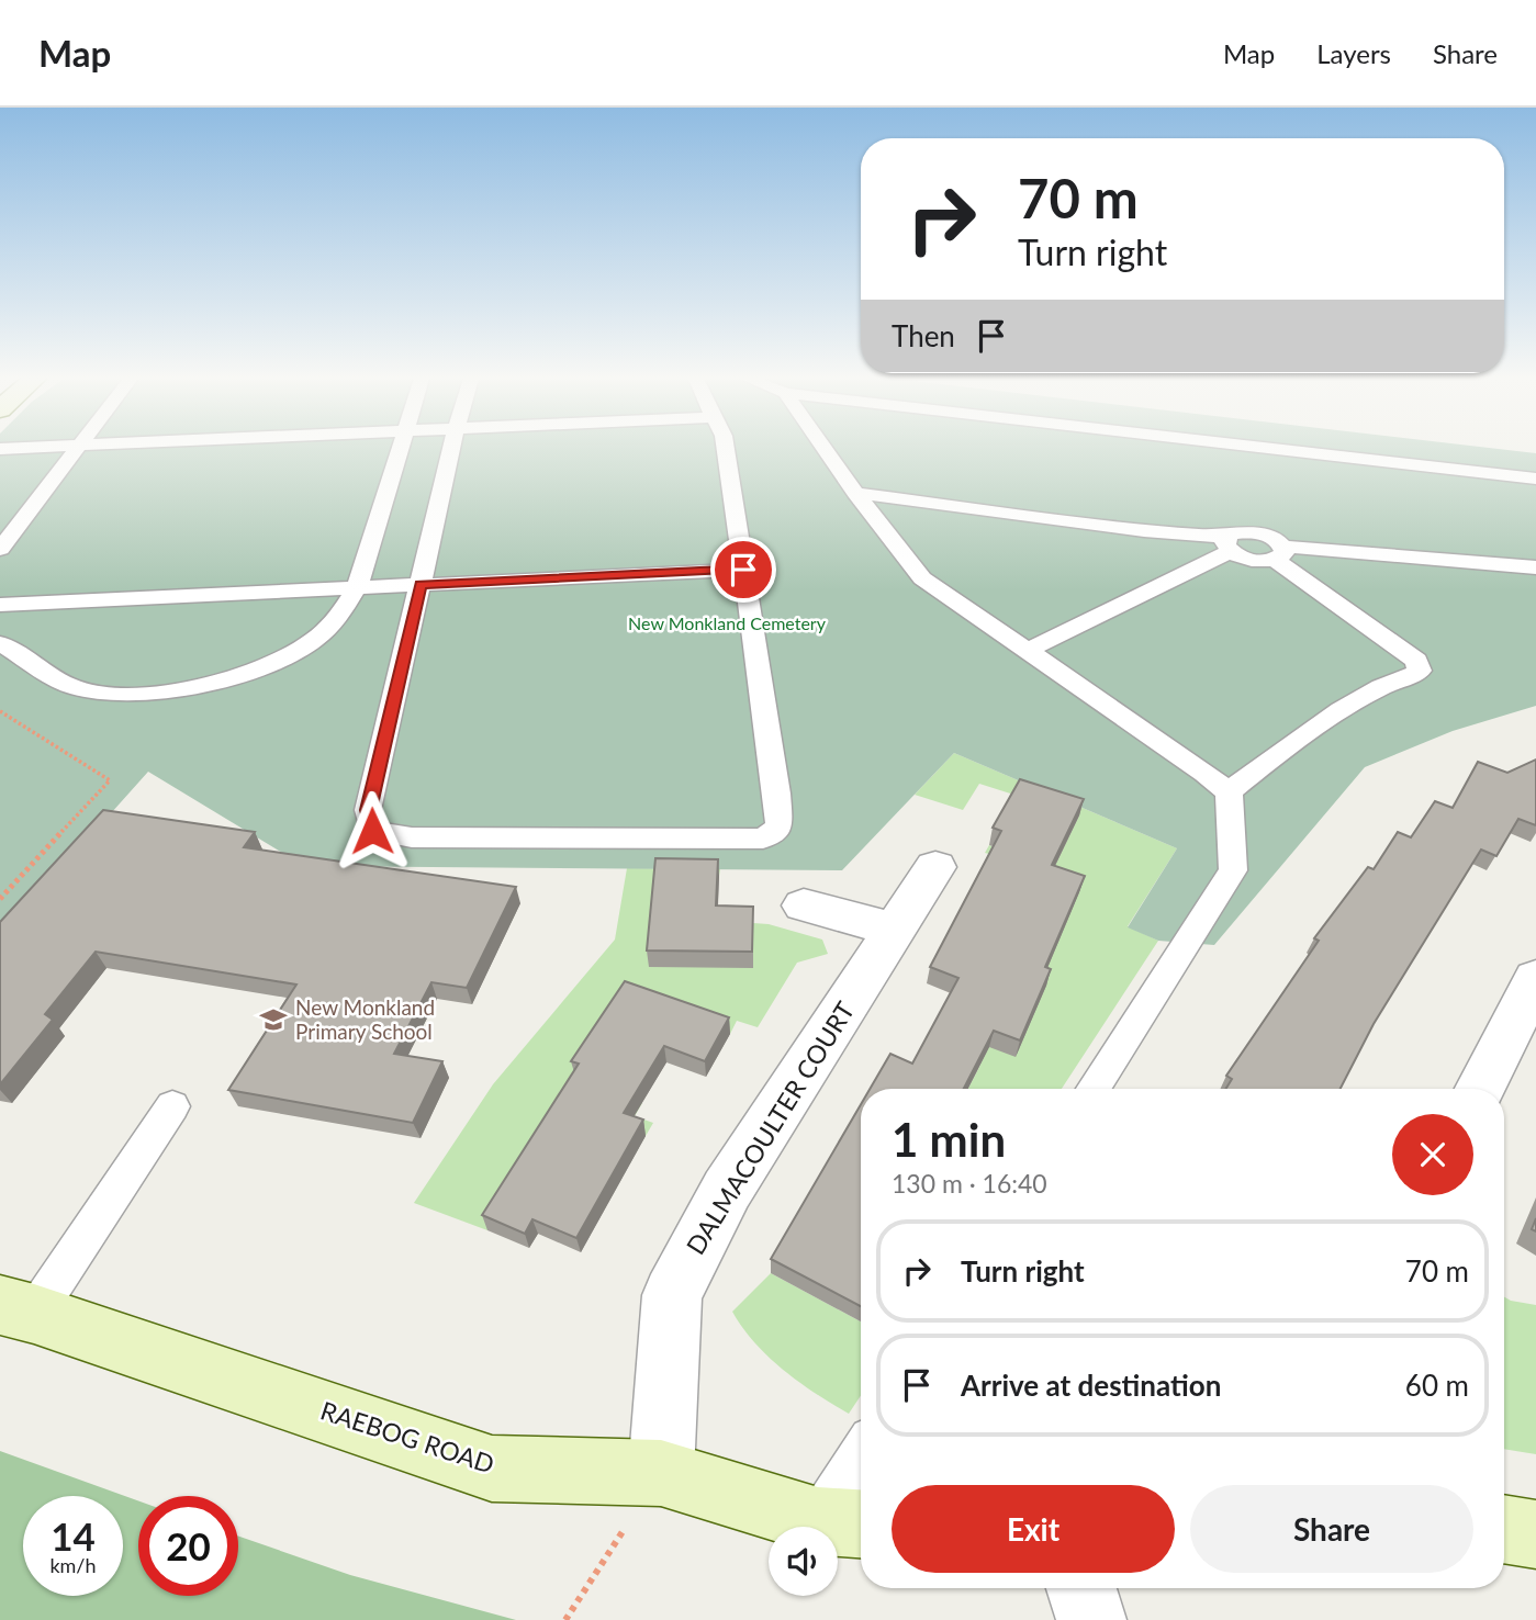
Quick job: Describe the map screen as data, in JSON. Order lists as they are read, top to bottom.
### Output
{
  "streets": {
    "main road": ["RAEBOG ROAD"],
    "street": ["DALMACOULTER COURT"]
  },
  "crossings": [
    ["DALMACOULTER COURT", "RAEBOG ROAD"]
  ],
  "parks": ["New Monkland Cemetery"],
  "places": {
    "school or university": ["New Monkland Primary School"]
  },
  "page": {
    "header": "Map",
    "nav": ["Map", "Layers", "Share"],
    "turn": ["70 m", "Turn right"],
    "then": "Then",
    "heading": ["1 min", "130 m · 16:40"],
    "list": [
      {
        "name": "Turn right",
        "value": "70 m"
      },
      {
        "name": "Arrive at destination",
        "value": "60 m"
      }
    ],
    "buttons": ["Exit", "Share"],
    "speed": "14 km/h",
    "limit": "20"
  }
}
